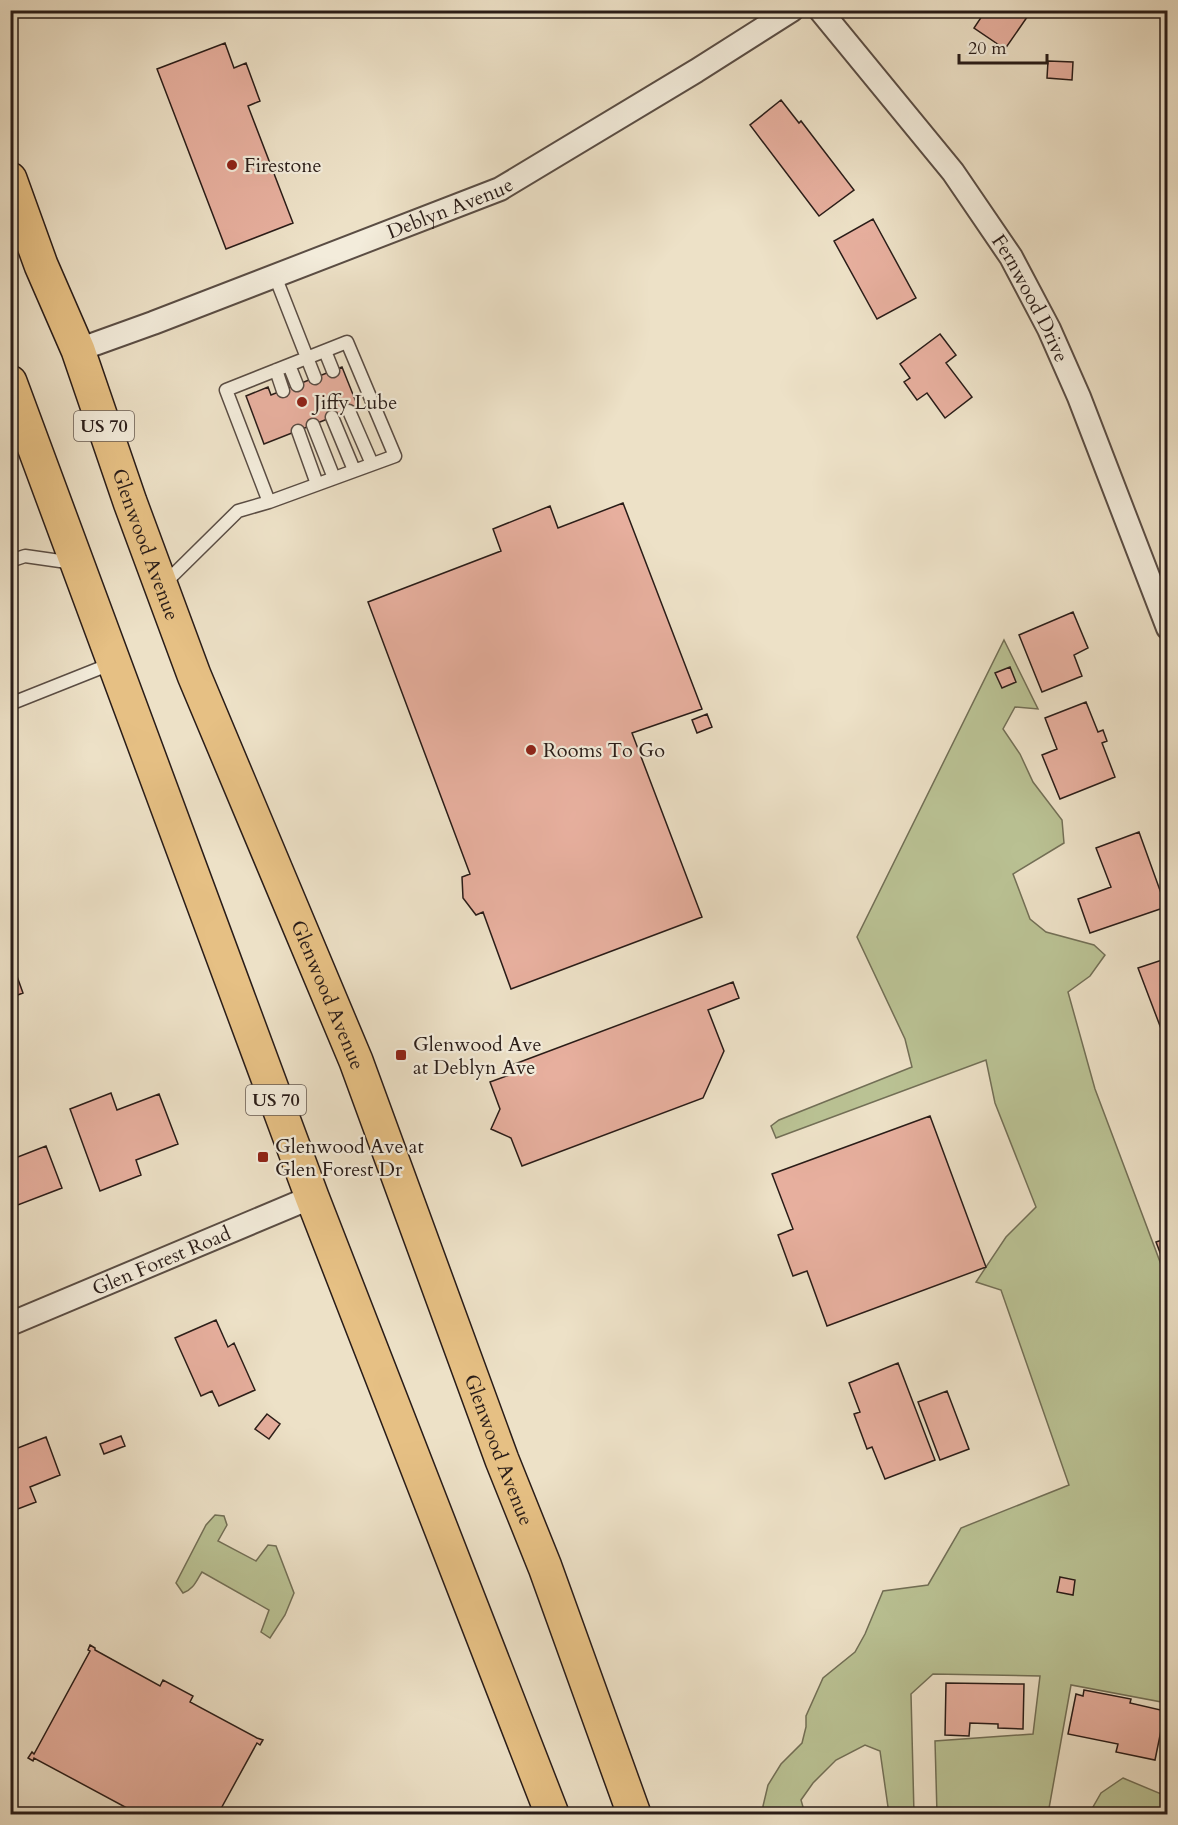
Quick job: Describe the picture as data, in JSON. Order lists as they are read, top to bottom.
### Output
{
  "streets": {
    "highway": ["US 70", "Glenwood Avenue"],
    "street": ["Deblyn Avenue", "Fernwood Drive", "Glen Forest Road"]
  },
  "crossings": [
    ["Deblyn Avenue", "Glenwood Avenue"],
    ["US 70", "Glen Forest Road"]
  ],
  "places": {
    "other": ["Firestone", "Jiffy Lube", "Rooms To Go"],
    "transit": ["Glenwood Ave at Deblyn Ave", "Glenwood Ave at Glen Forest Dr"]
  },
  "scale_bar": "20 m"
}
